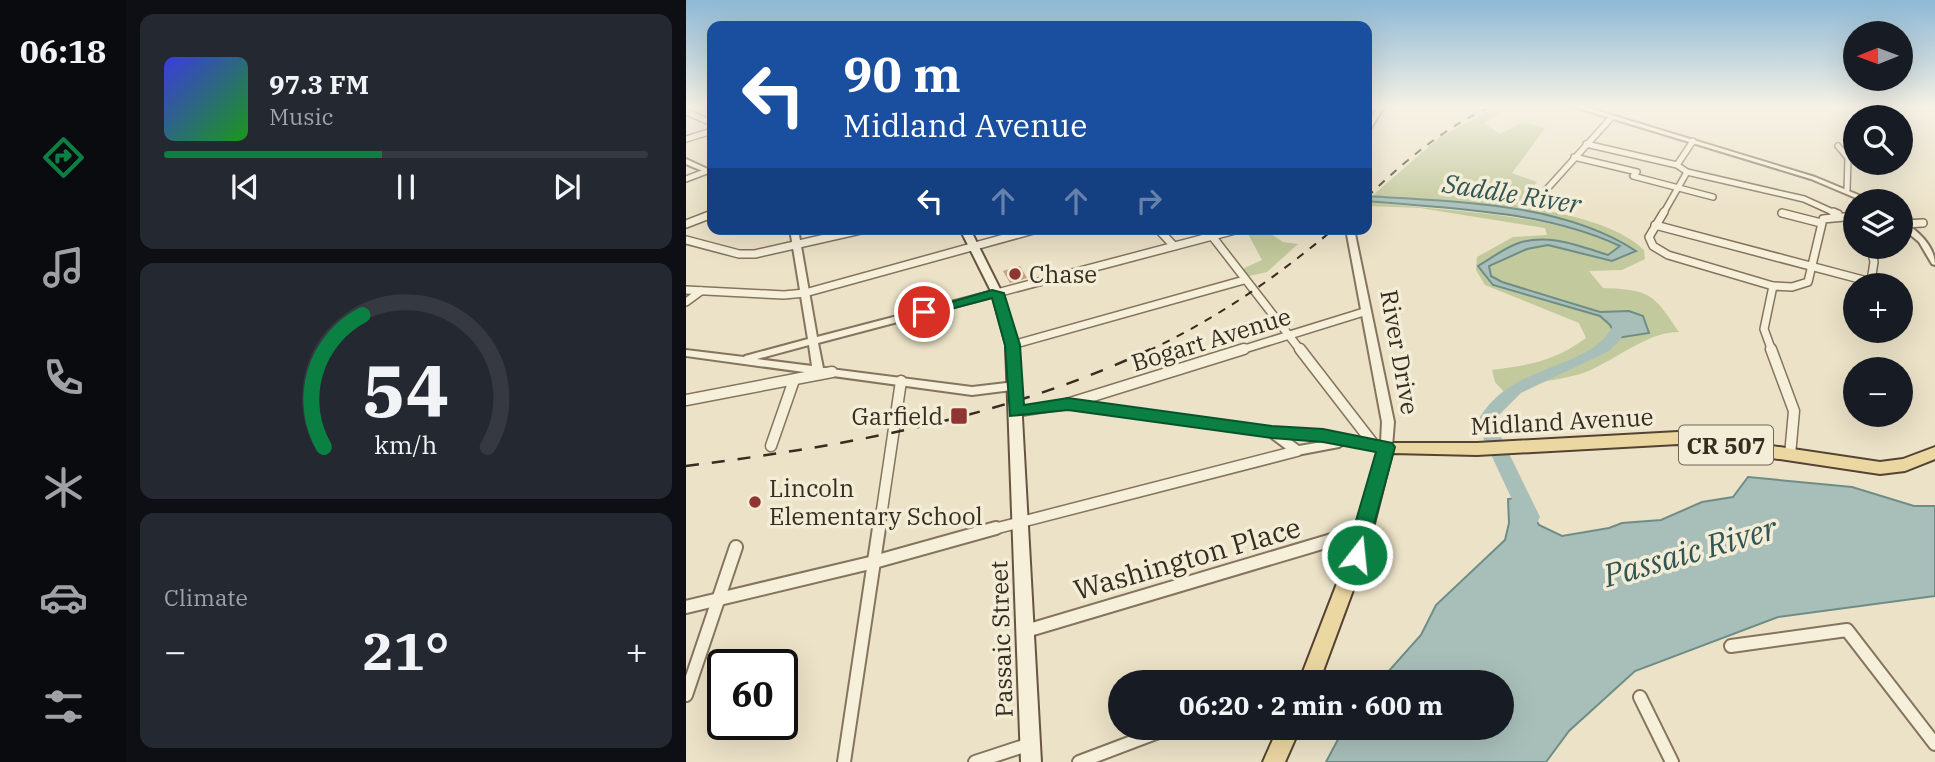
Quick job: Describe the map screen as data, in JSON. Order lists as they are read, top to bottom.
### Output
{
  "streets": {
    "main road": [
      "River Drive",
      "Midland Avenue",
      "CR 507",
      "Passaic Street"
    ],
    "street": ["Bogart Avenue", "Washington Place"]
  },
  "crossings": [
    ["Bogart Avenue", "River Drive"],
    ["Bogart Avenue", "Midland Avenue"],
    ["River Drive", "Midland Avenue"],
    ["River Drive", "Washington Place"],
    ["Midland Avenue", "Passaic Street"],
    ["Washington Place", "Passaic Street"]
  ],
  "water": ["Saddle River", "Passaic River"],
  "places": {
    "other": ["Chase", "Lincoln Elementary School"],
    "transit": ["Garfield"]
  },
  "north": "left",
  "page": {
    "tabs": "06:18",
    "map_buttons": ["+", "−"],
    "turn": ["90 m", "Midland Avenue"],
    "song": ["97.3 FM", "Music"],
    "tile": "Climate",
    "heat": ["−", "21°", "+"],
    "limit": "60",
    "trip": "06:20 · 2 min · 600 m",
    "gauge": ["54", "km/h"]
  }
}
